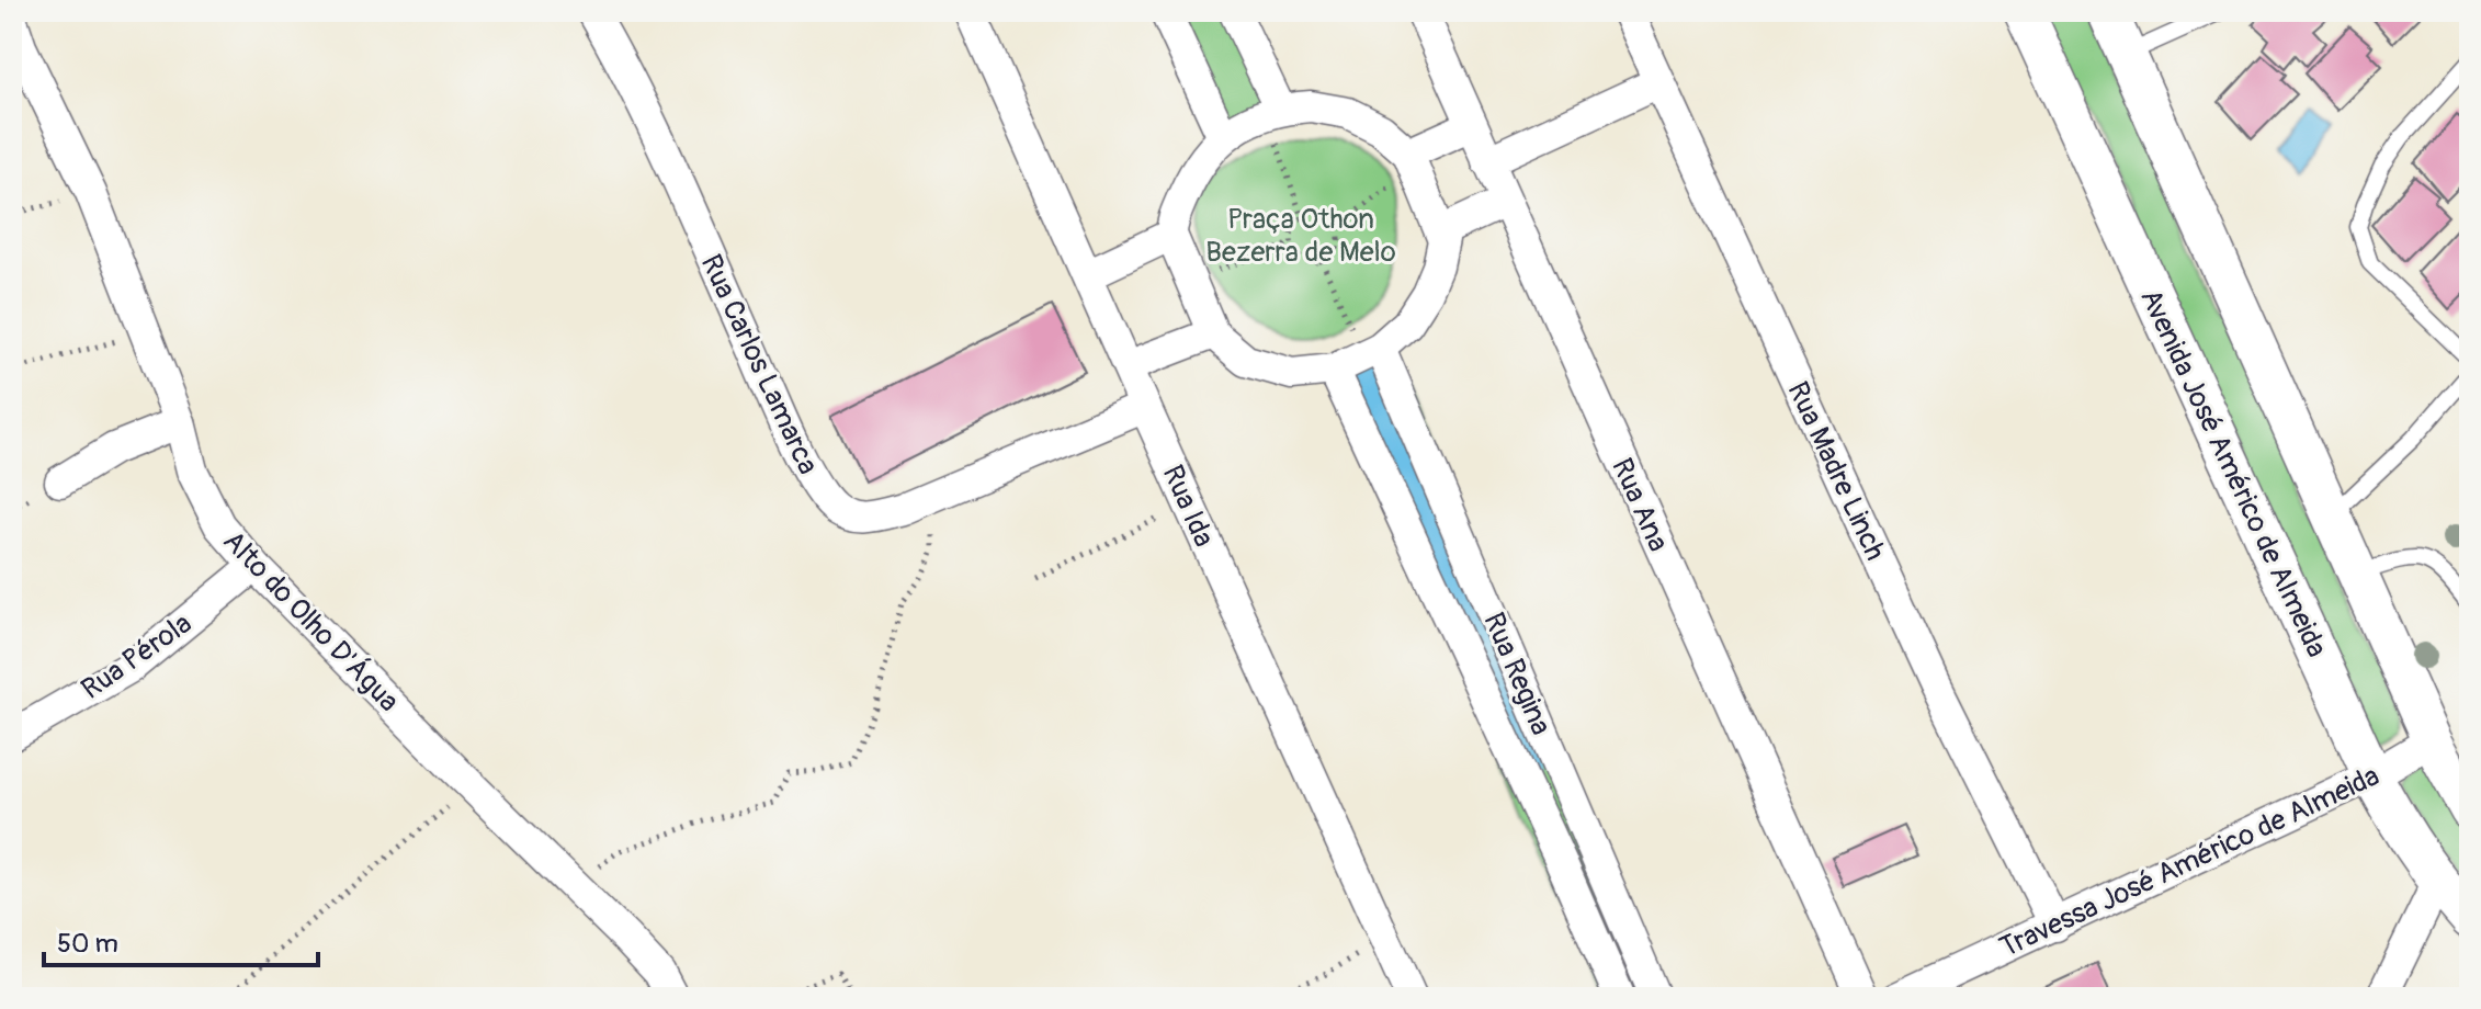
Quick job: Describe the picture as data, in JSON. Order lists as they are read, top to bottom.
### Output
{
  "streets": {
    "street": [
      "Rua Carlos Lamarca",
      "Rua Madre Linch",
      "Avenida José Américo de Almeida",
      "Rua Ana",
      "Rua Ida",
      "Alto do Olho D'Água",
      "Rua Pérola",
      "Rua Regina",
      "Travessa José Américo de Almeida"
    ]
  },
  "crossings": [
    ["Rua Carlos Lamarca", "Rua Ida"],
    ["Rua Madre Linch", "Travessa José Américo de Almeida"],
    ["Avenida José Américo de Almeida", "Travessa José Américo de Almeida"],
    ["Alto do Olho D'Água", "Rua Pérola"]
  ],
  "parks": ["Praça Othon Bezerra de Melo"],
  "scale_bar": "50 m"
}
